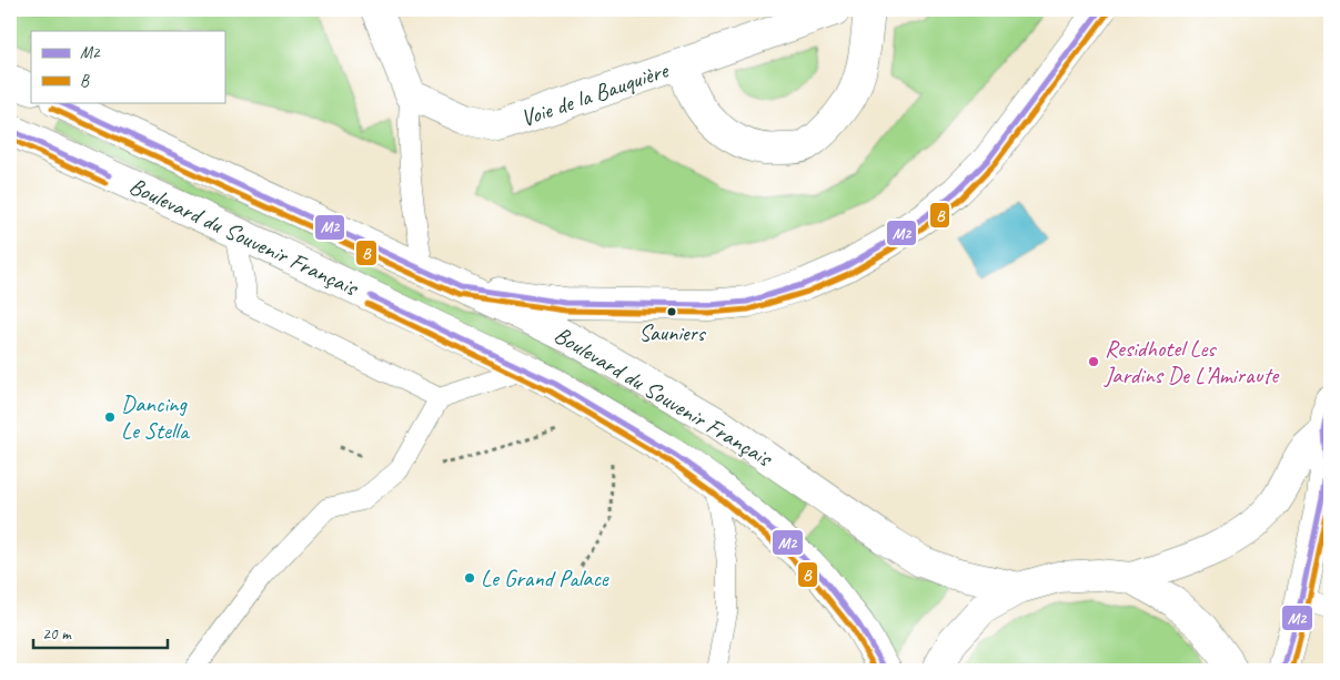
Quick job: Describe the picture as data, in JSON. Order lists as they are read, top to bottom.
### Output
{
  "streets": {
    "main road": ["Voie de la Bauquière", "Boulevard du Souvenir Français"]
  },
  "places": [
    "Sauniers",
    "Residhotel Les Jardins De L’Amiraute",
    "Dancing Le Stella",
    "Le Grand Palace"
  ],
  "lines": ["transit line M2", "transit line B"],
  "legend": ["M2", "B"],
  "scale_bar": "20 m"
}
